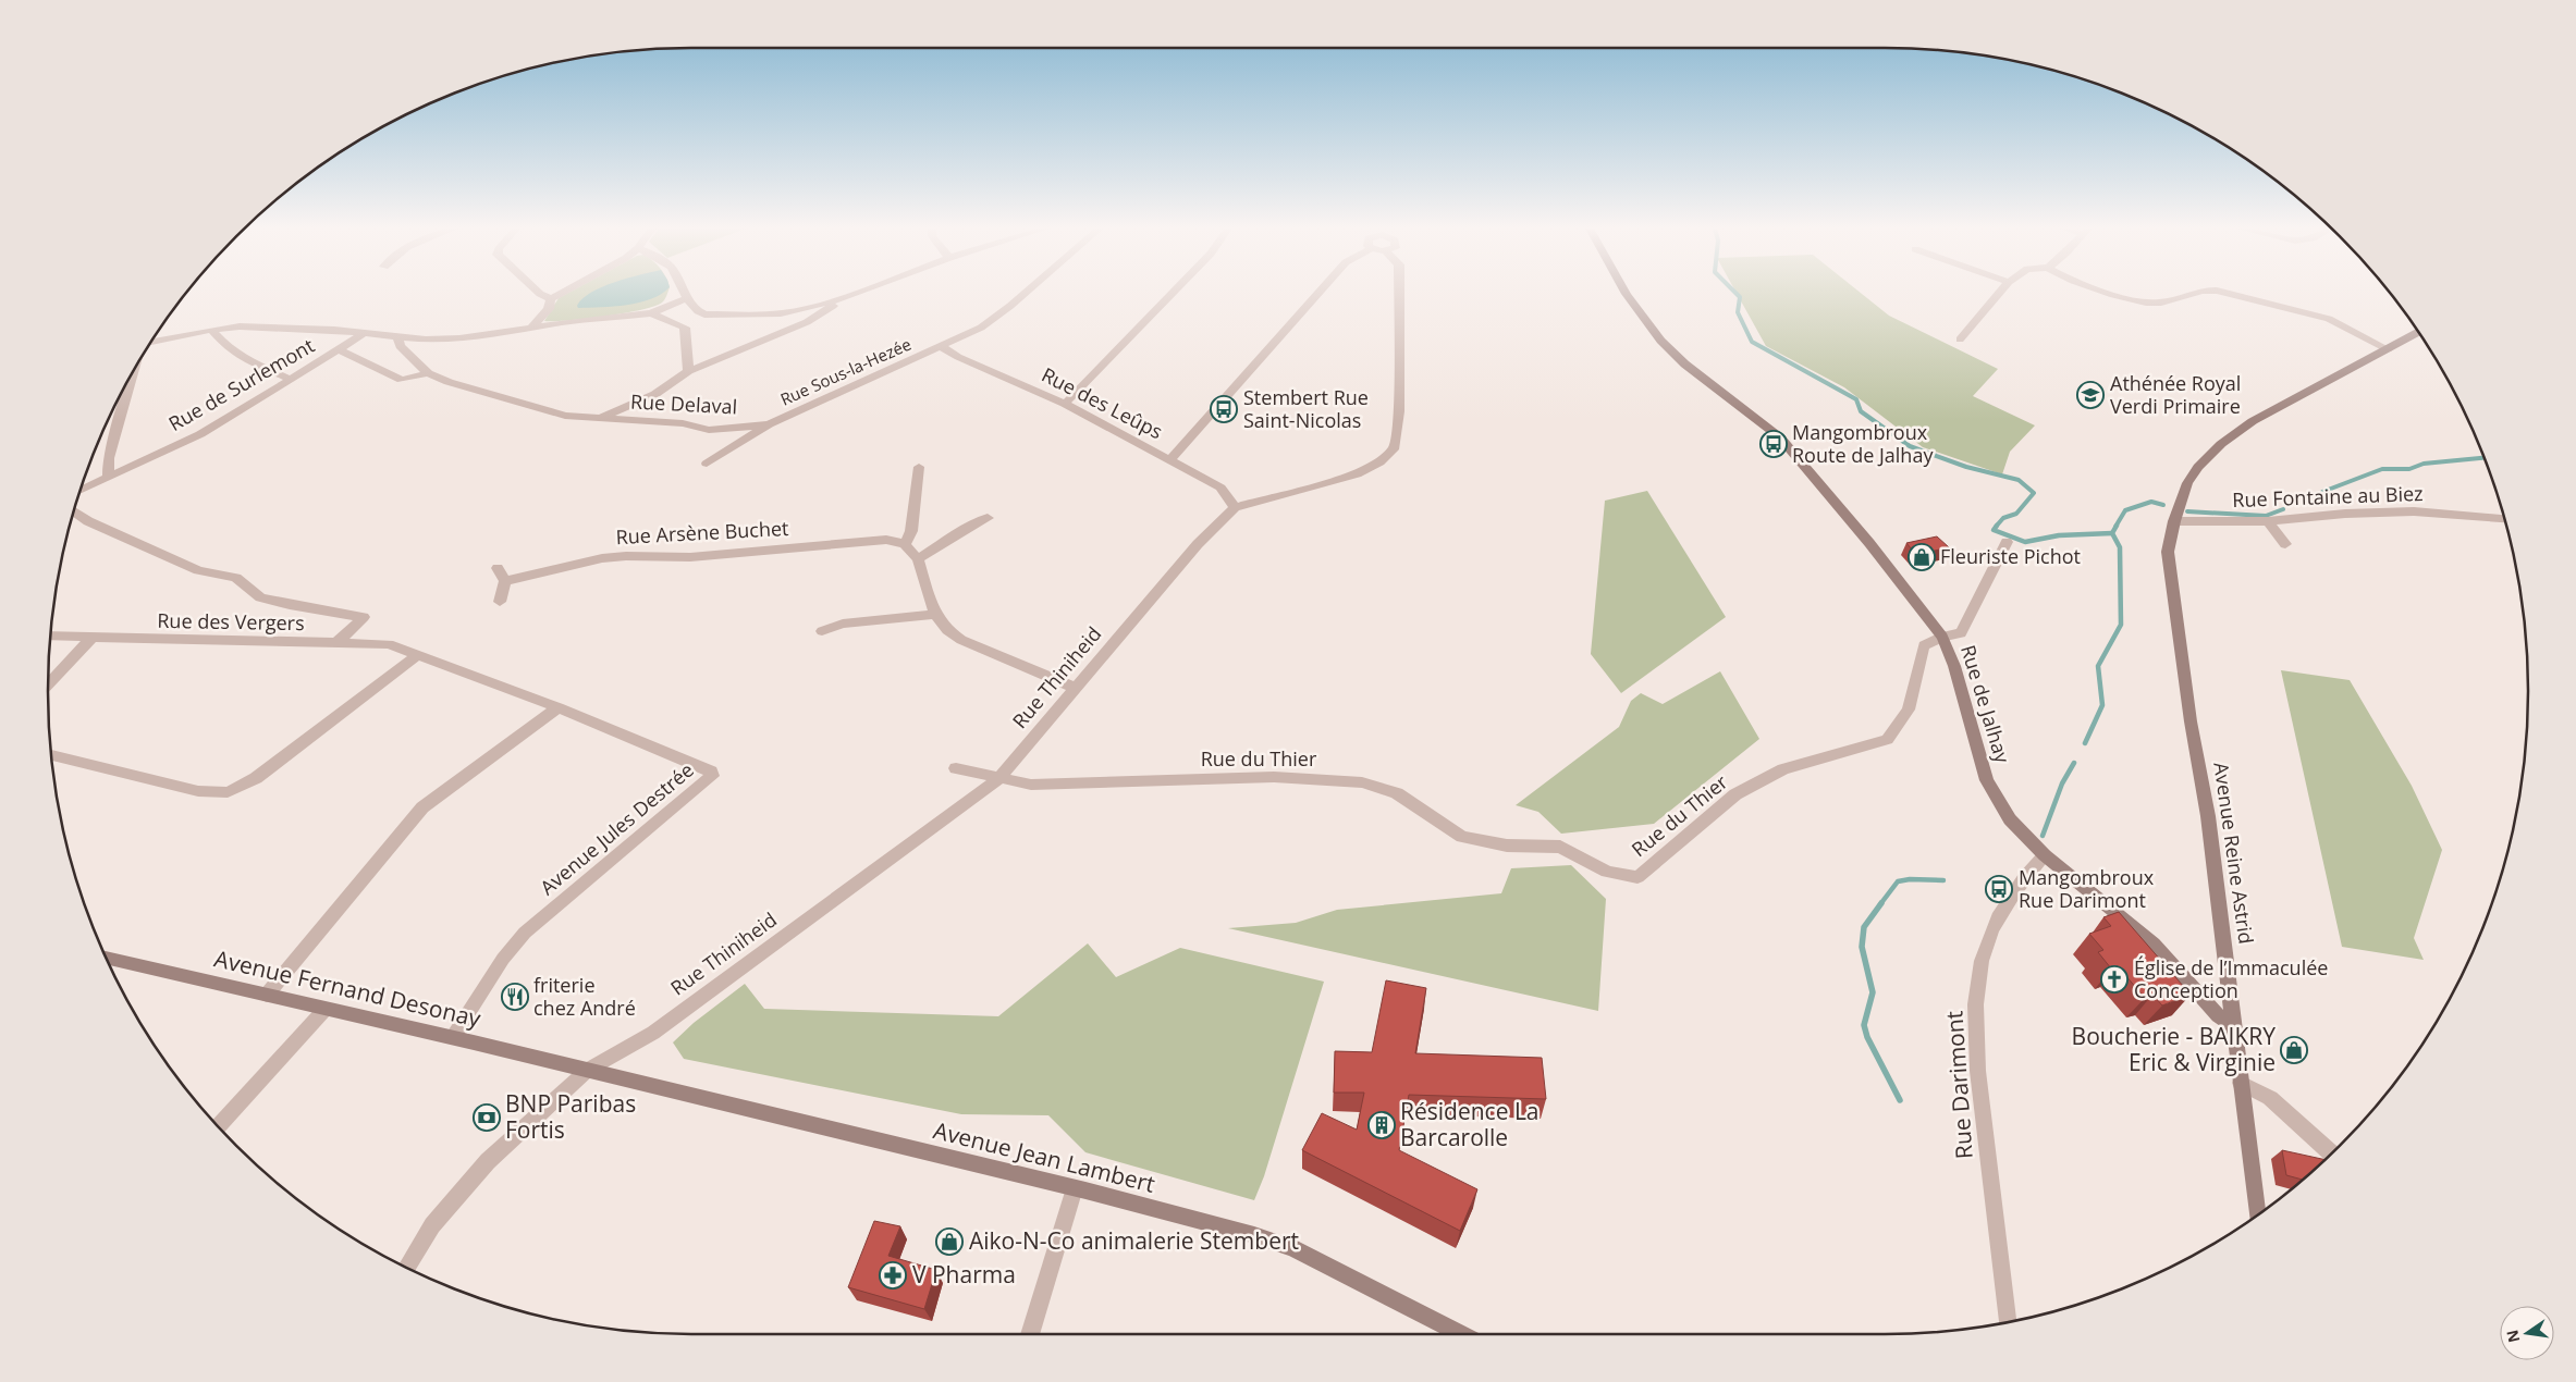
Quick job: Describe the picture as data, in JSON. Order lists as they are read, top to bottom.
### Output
{
  "streets": {
    "main road": [
      "Rue de Jalhay",
      "Avenue Reine Astrid",
      "Avenue Fernand Desonay",
      "Avenue Jean Lambert"
    ],
    "street": [
      "Rue Sous-la-Hezée",
      "Rue de Surlemont",
      "Rue des Leûps",
      "Rue Delaval",
      "Rue Fontaine au Biez",
      "Rue Arsène Buchet",
      "Rue des Vergers",
      "Rue Thiniheid",
      "Rue du Thier",
      "Avenue Jules Destrée",
      "Rue Darimont"
    ]
  },
  "crossings": [
    ["Rue Sous-la-Hezée", "Rue des Leûps"],
    ["Rue Sous-la-Hezée", "Rue Delaval"],
    ["Rue des Leûps", "Rue Thiniheid"],
    ["Rue Fontaine au Biez", "Avenue Reine Astrid"],
    ["Rue des Vergers", "Avenue Jules Destrée"],
    ["Rue Thiniheid", "Rue du Thier"],
    ["Rue Thiniheid", "Avenue Fernand Desonay"],
    ["Rue Thiniheid", "Avenue Jean Lambert"],
    ["Rue de Jalhay", "Rue du Thier"],
    ["Rue de Jalhay", "Avenue Reine Astrid"],
    ["Rue de Jalhay", "Rue Darimont"],
    ["Avenue Jules Destrée", "Avenue Fernand Desonay"],
    ["Avenue Fernand Desonay", "Avenue Jean Lambert"]
  ],
  "places": {
    "school or university": ["Athénée Royal Verdi Primaire"],
    "bus stop": ["Stembert Rue Saint-Nicolas", "Mangombroux Route de Jalhay", "Mangombroux Rue Darimont"],
    "shop": ["Fleuriste Pichot", "Boucherie - BAIKRY Eric & Virginie", "Aiko-N-Co animalerie Stembert"],
    "church": ["Église de l’Immaculée Conception"],
    "restaurant": ["friterie chez André"],
    "bank": ["BNP Paribas Fortis"],
    "building": ["Résidence La Barcarolle"],
    "pharmacy": ["V Pharma"]
  },
  "north": "left"
}
